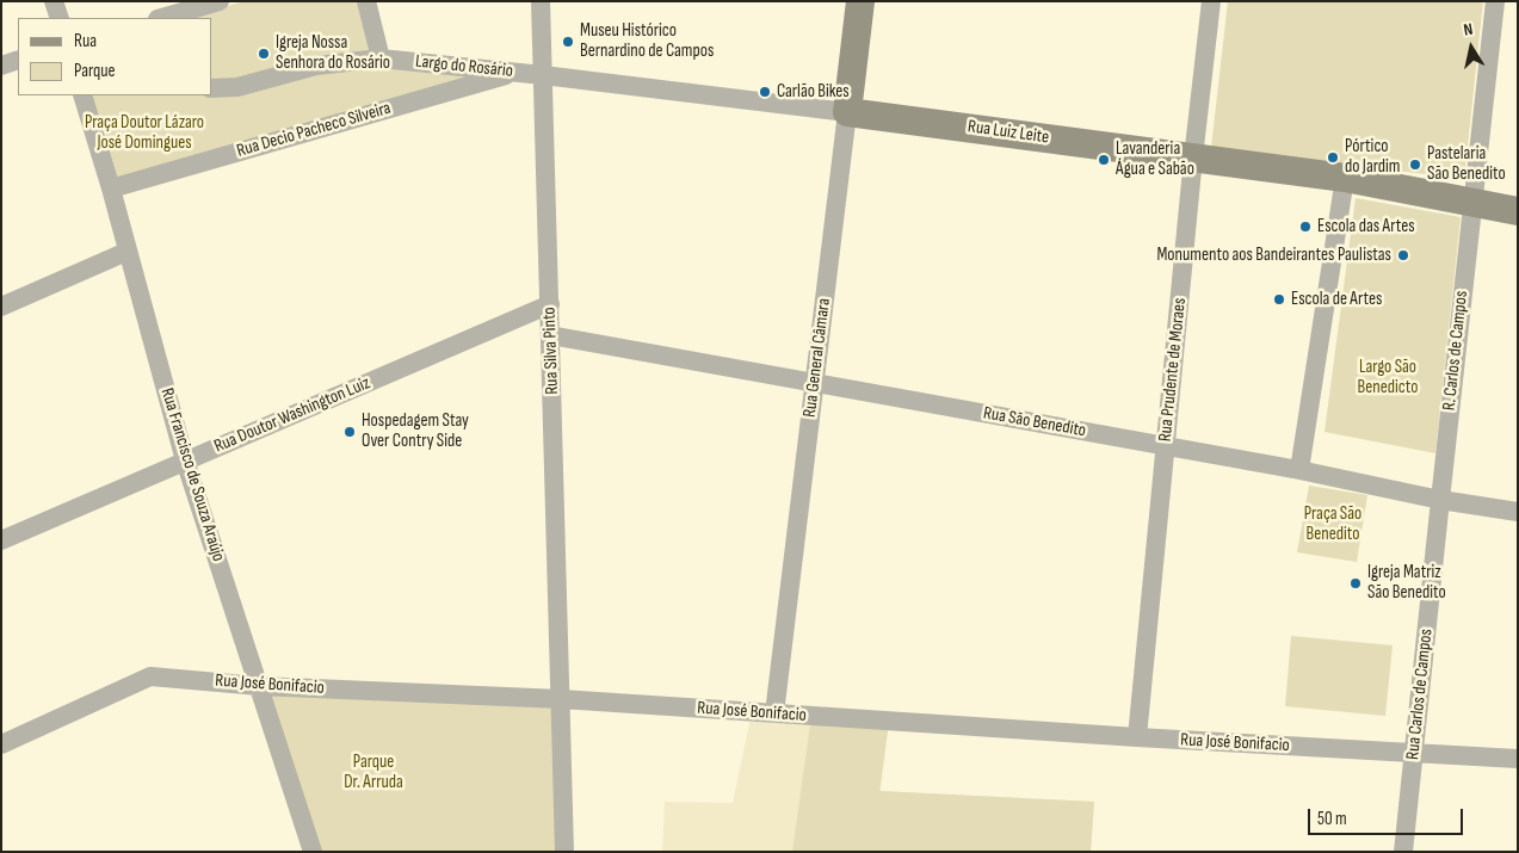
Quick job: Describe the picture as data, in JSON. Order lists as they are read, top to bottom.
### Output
{
  "streets": {
    "street": [
      "Largo do Rosário",
      "Rua Decio Pacheco Silveira",
      "Rua Luiz Leite",
      "Rua Silva Pinto",
      "R. Carlos de Campos",
      "Rua General Câmara",
      "Rua Prudente de Moraes",
      "Rua Doutor Washington Luiz",
      "Rua São Benedito",
      "Rua Francisco de Souza Araújo",
      "Rua José Bonifacio",
      "Rua Carlos de Campos"
    ]
  },
  "crossings": [
    ["Largo do Rosário", "Rua Decio Pacheco Silveira"],
    ["Largo do Rosário", "Rua Luiz Leite"],
    ["Largo do Rosário", "Rua Silva Pinto"],
    ["Rua Decio Pacheco Silveira", "Rua Francisco de Souza Araújo"],
    ["Rua Luiz Leite", "Rua Silva Pinto"],
    ["Rua Luiz Leite", "R. Carlos de Campos"],
    ["Rua Luiz Leite", "Rua General Câmara"],
    ["Rua Luiz Leite", "Rua Prudente de Moraes"],
    ["Rua Silva Pinto", "Rua Doutor Washington Luiz"],
    ["Rua Silva Pinto", "Rua São Benedito"],
    ["Rua Silva Pinto", "Rua José Bonifacio"],
    ["R. Carlos de Campos", "Rua São Benedito"],
    ["R. Carlos de Campos", "Rua Carlos de Campos"],
    ["Rua General Câmara", "Rua São Benedito"],
    ["Rua General Câmara", "Rua José Bonifacio"],
    ["Rua Prudente de Moraes", "Rua São Benedito"],
    ["Rua Prudente de Moraes", "Rua José Bonifacio"],
    ["Rua Doutor Washington Luiz", "Rua Francisco de Souza Araújo"],
    ["Rua São Benedito", "Rua Carlos de Campos"],
    ["Rua Francisco de Souza Araújo", "Rua José Bonifacio"],
    ["Rua José Bonifacio", "Rua Carlos de Campos"]
  ],
  "parks": [
    "Praça Doutor Lázaro José Domingues",
    "Largo São Benedicto",
    "Praça São Benedito",
    "Parque Dr. Arruda"
  ],
  "places": [
    "Museu Histórico Bernardino de Campos",
    "Igreja Nossa Senhora do Rosário",
    "Carlão Bikes",
    "Pórtico do Jardim",
    "Lavanderia Água e Sabão",
    "Pastelaria São Benedito",
    "Escola das Artes",
    "Monumento aos Bandeirantes Paulistas",
    "Escola de Artes",
    "Hospedagem Stay Over Contry Side",
    "Igreja Matriz São Benedito"
  ],
  "legend": ["Rua", "Parque"],
  "scale_bar": "50 m",
  "north": "top"
}
